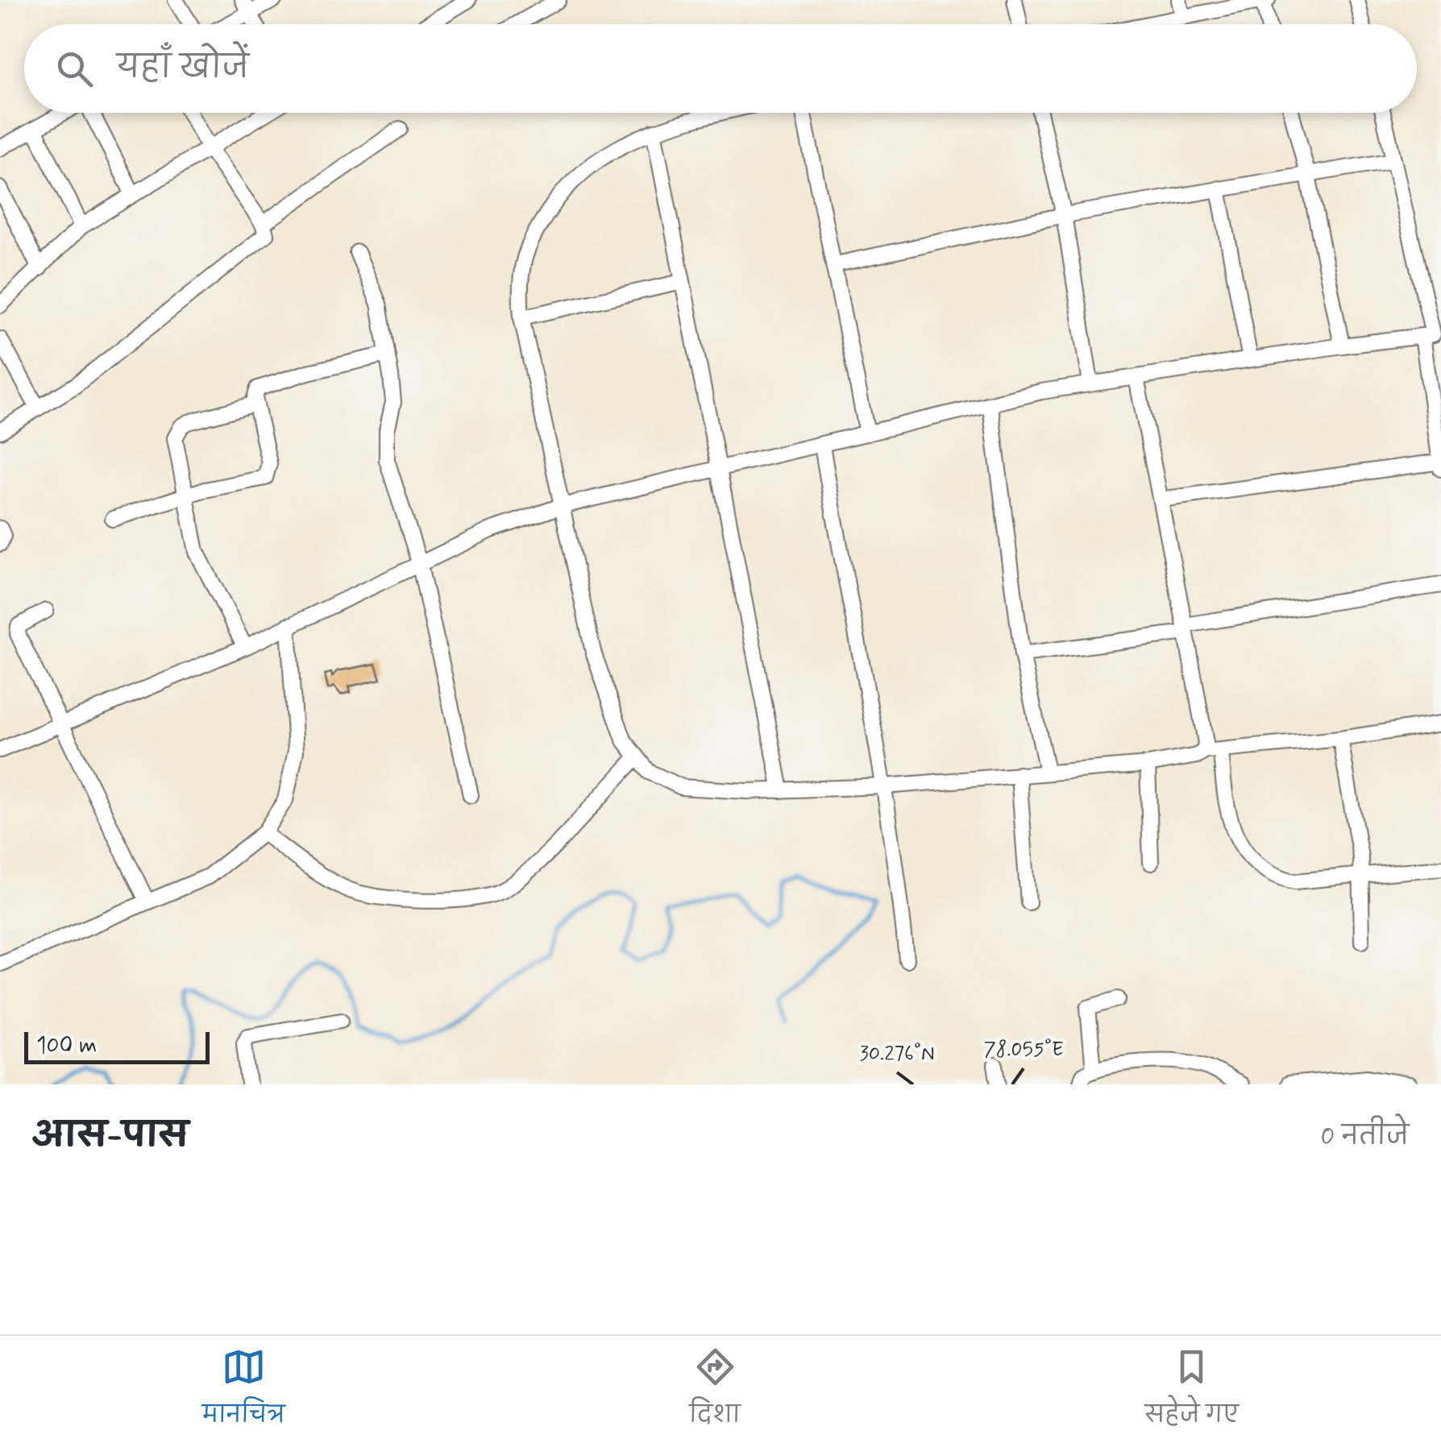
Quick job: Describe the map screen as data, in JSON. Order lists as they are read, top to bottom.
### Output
{
  "scale_bar": "100 m",
  "page": {
    "search": "यहाँ खोजें",
    "scale": "100 m",
    "heading": ["आस-पास", "0 नतीजे"],
    "nav": ["मानचित्र", "दिशा", "सहेजे गए"]
  },
  "coordinates": ["78.055°E", "30.276°N"]
}
